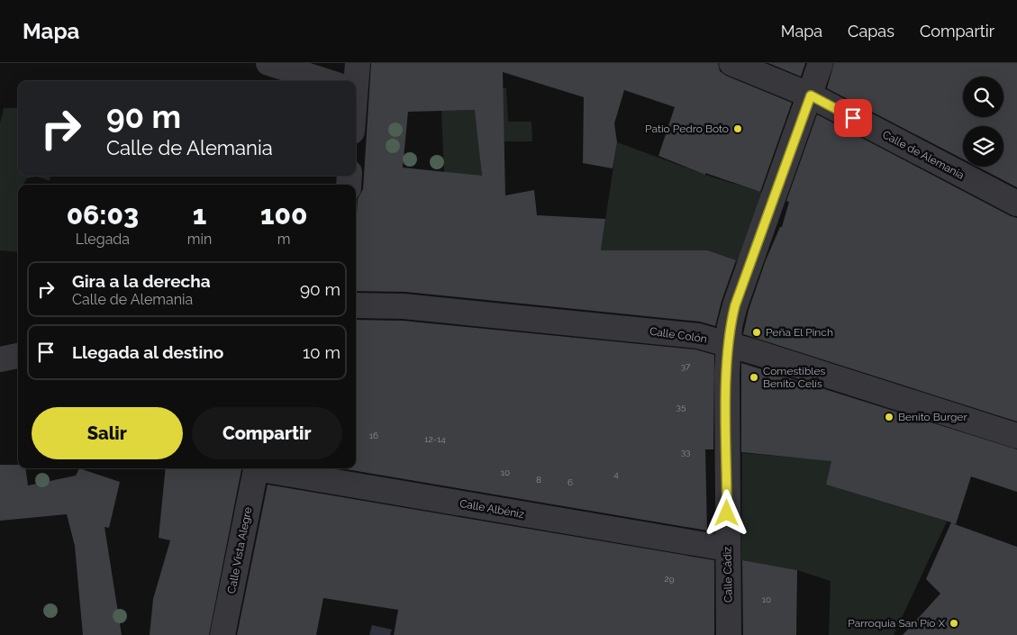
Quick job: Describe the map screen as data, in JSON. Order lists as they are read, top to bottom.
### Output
{
  "streets": {
    "street": [
      "Calle de Alemania",
      "Calle Colón",
      "Calle Albéniz",
      "Calle Vista Alegre",
      "Calle Cádiz"
    ]
  },
  "crossings": [
    ["Calle de Alemania", "Calle Cádiz"],
    ["Calle Colón", "Calle Cádiz"],
    ["Calle Albéniz", "Calle Cádiz"]
  ],
  "places": [
    "Patio Pedro Boto",
    "Peña El Pinch",
    "Comestibles Benito Celís",
    "Benito Burger",
    "Parroquia San Pío X"
  ],
  "house_numbers": [
    "37",
    "35",
    "16",
    "12-14",
    "33",
    "10",
    "4",
    "8",
    "6",
    "29",
    "10"
  ],
  "page": {
    "header": "Mapa",
    "nav": ["Mapa", "Capas", "Compartir"],
    "turn": ["90 m", "Calle de Alemania"],
    "eta": [
      "06:03",
      "Llegada",
      "1",
      "min",
      "100",
      "m"
    ],
    "list": [
      {
        "name": "Gira a la derecha",
        "note": "Calle de Alemania",
        "value": "90 m"
      },
      {
        "name": "Llegada al destino",
        "value": "10 m"
      }
    ],
    "buttons": ["Salir", "Compartir"]
  }
}
